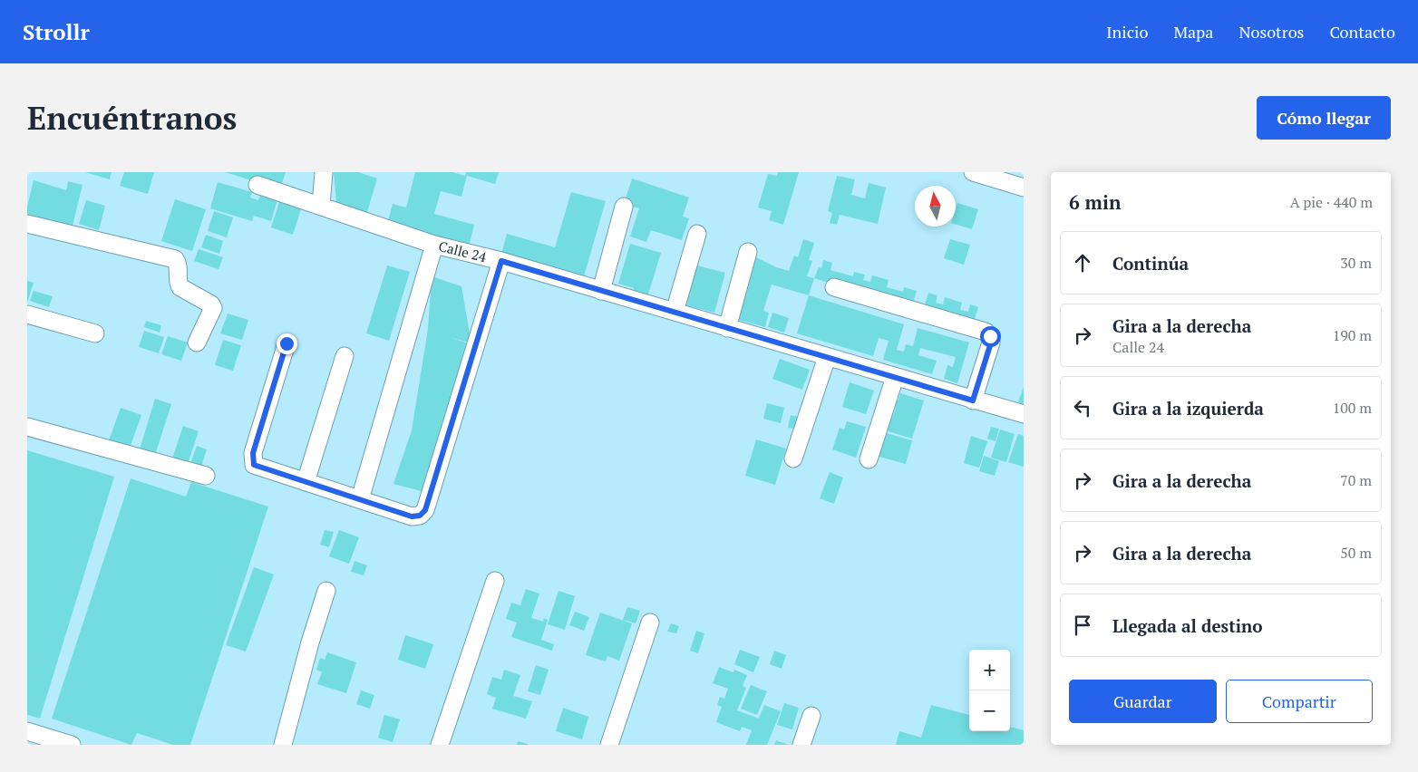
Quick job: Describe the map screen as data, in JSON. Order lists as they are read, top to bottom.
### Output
{
  "streets": {
    "street": ["Calle 24"]
  },
  "north": "top",
  "page": {
    "header": "Strollr",
    "nav": [
      "Inicio",
      "Mapa",
      "Nosotros",
      "Contacto"
    ],
    "buttons": [
      "Cómo llegar",
      ["Guardar", "Compartir"]
    ],
    "title": "Encuéntranos",
    "heading": ["6 min", "A pie · 440 m"],
    "list": [
      ["Continúa", "30 m"],
      ["Gira a la derecha", "Calle 24", "190 m"],
      ["Gira a la izquierda", "100 m"],
      ["Gira a la derecha", "70 m"],
      ["Gira a la derecha", "50 m"],
      "Llegada al destino"
    ],
    "map_buttons": ["+", "−"]
  }
}
